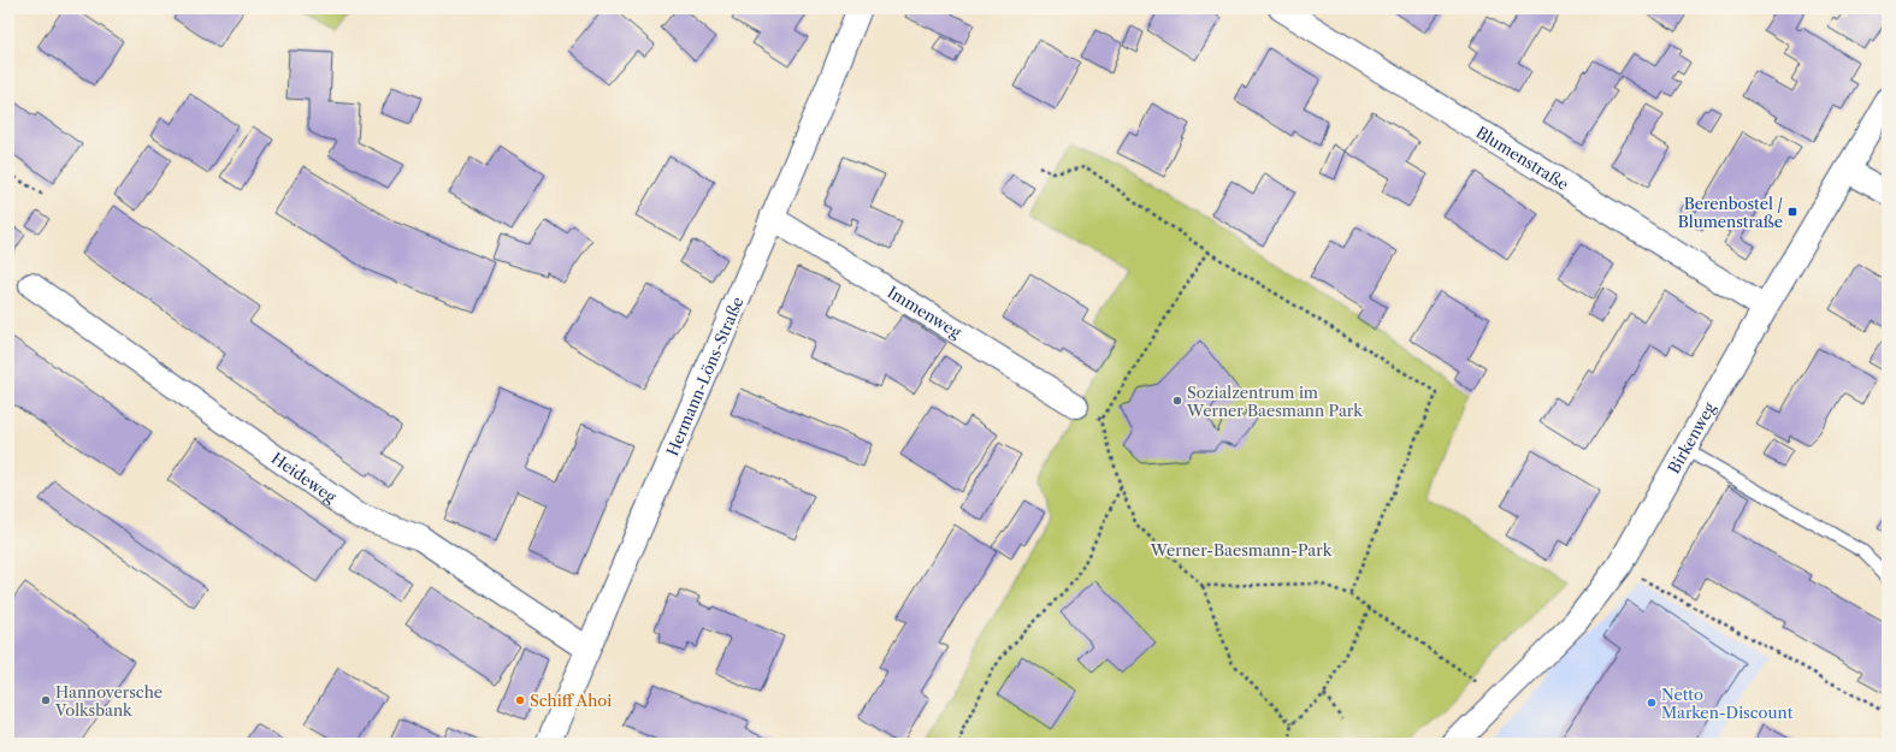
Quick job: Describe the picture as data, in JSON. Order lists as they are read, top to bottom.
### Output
{
  "streets": {
    "street": [
      "Blumenstraße",
      "Immenweg",
      "Hermann-Löns-Straße",
      "Birkenweg",
      "Heideweg"
    ]
  },
  "crossings": [
    ["Blumenstraße", "Birkenweg"],
    ["Immenweg", "Hermann-Löns-Straße"],
    ["Hermann-Löns-Straße", "Heideweg"]
  ],
  "parks": ["Werner-Baesmann-Park"],
  "places": {
    "transit": ["Berenbostel / Blumenstraße"],
    "other": [
      "Sozialzentrum im Werner Baesmann Park",
      "Hannoversche Volksbank",
      "Schiff Ahoi",
      "Netto Marken-Discount"
    ]
  }
}
